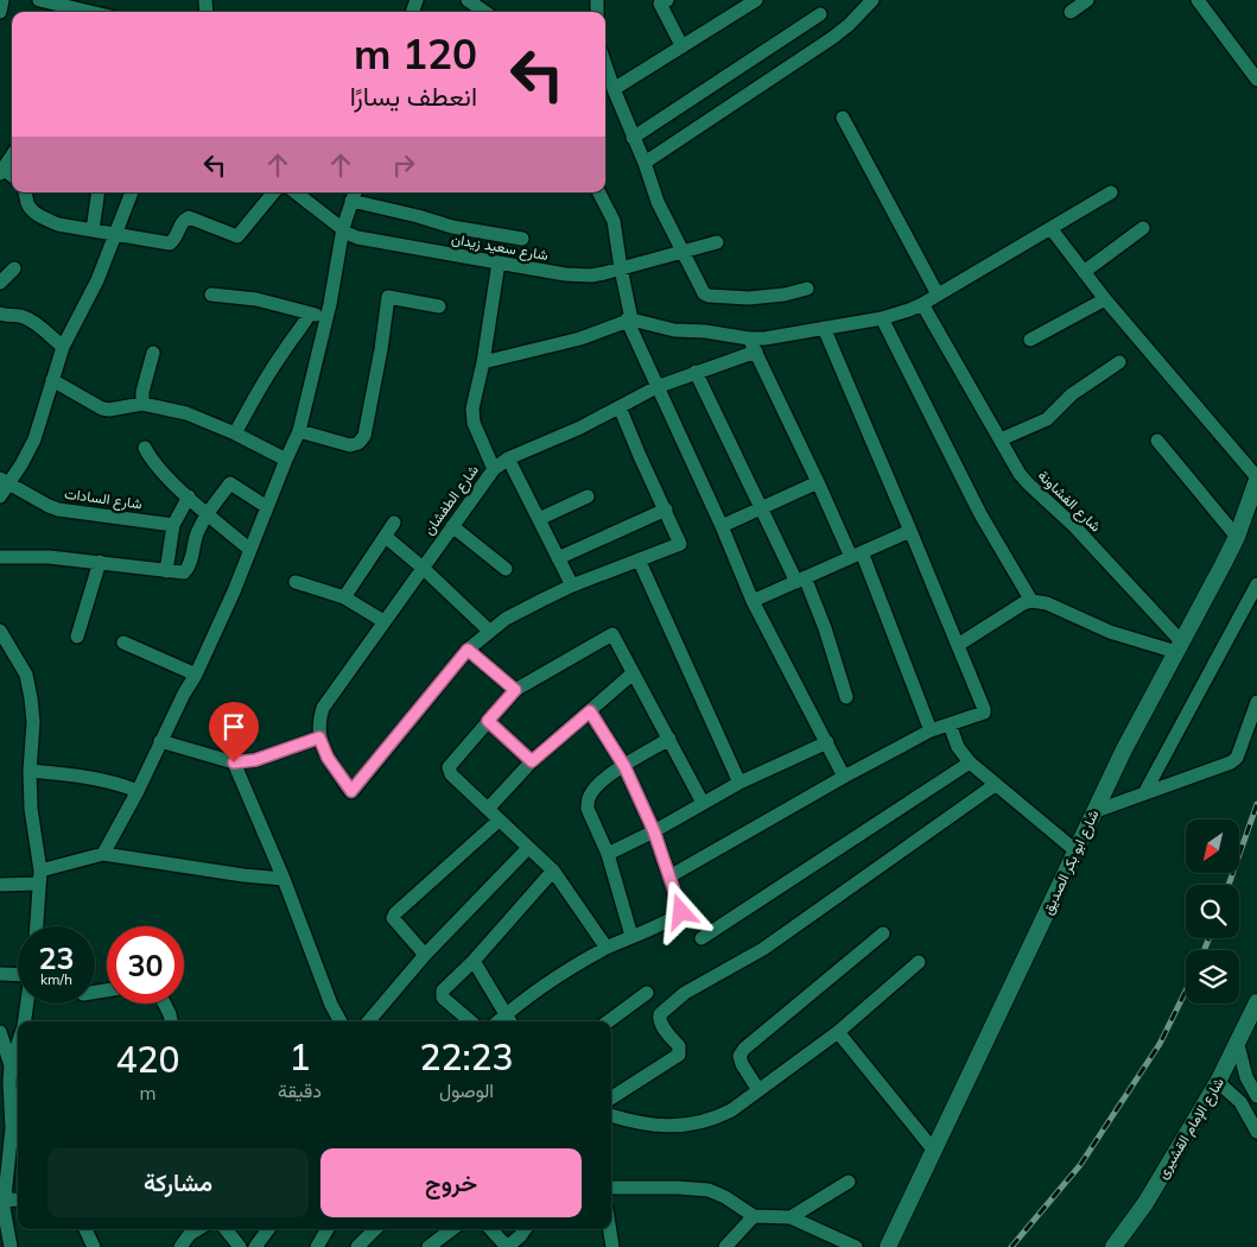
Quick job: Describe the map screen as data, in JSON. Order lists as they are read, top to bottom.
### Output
{
  "streets": {
    "street": [
      "شارع سعيد زيدان",
      "شارع السادات",
      "شارع الطفشان",
      "شارع الفشاونة",
      "شارع ابو بكر الصديق",
      "شارع الإمام القشيرى"
    ]
  },
  "crossings": [
    ["شارع الفشاونة", "شارع ابو بكر الصديق"]
  ],
  "north": "bottom left",
  "page": {
    "turn": ["120 m", "انعطف يسارًا"],
    "speed": "23 km/h",
    "limit": "30",
    "eta": [
      "22:23",
      "الوصول",
      "1",
      "دقيقة",
      "420",
      "m"
    ],
    "buttons": ["خروج", "مشاركة"]
  }
}
